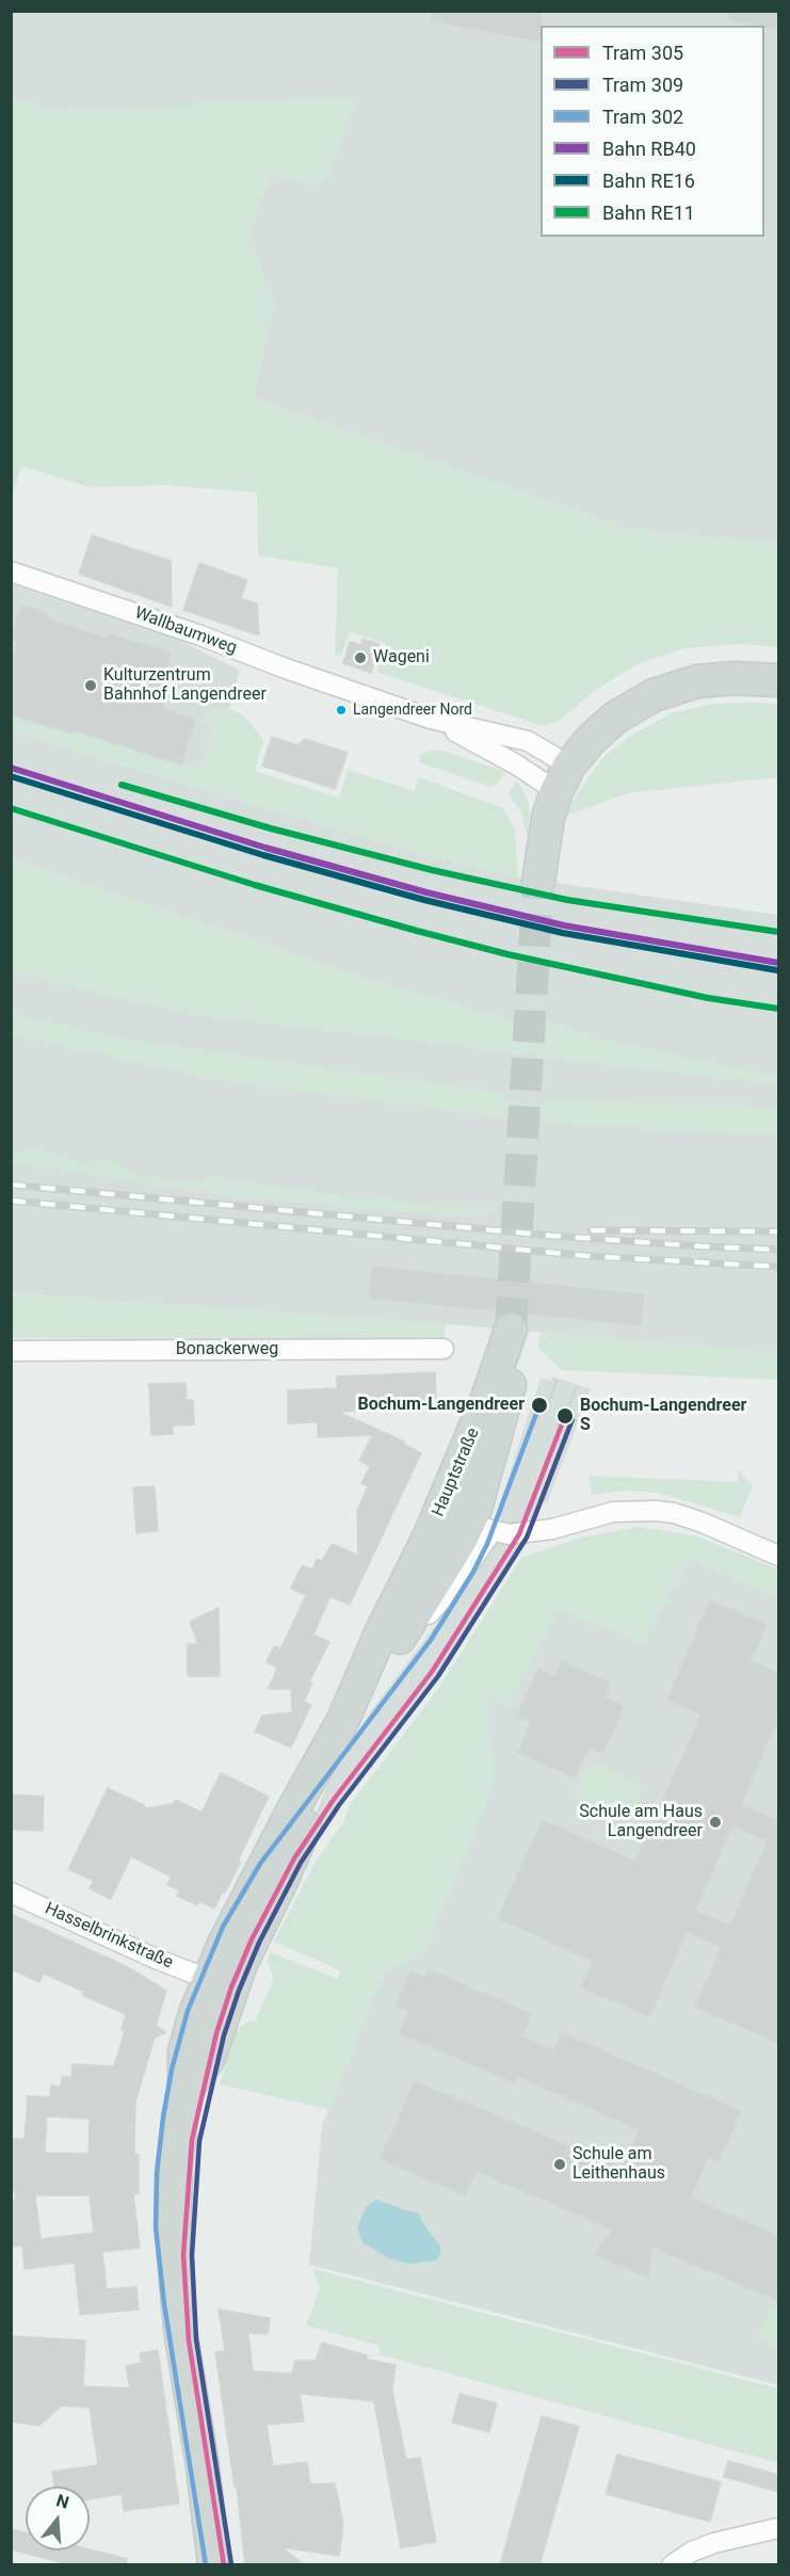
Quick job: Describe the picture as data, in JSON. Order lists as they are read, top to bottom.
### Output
{
  "streets": {
    "main road": ["Hauptstraße"],
    "street": ["Wallbaumweg", "Bonackerweg", "Hasselbrinkstraße"]
  },
  "crossings": [
    ["Hauptstraße", "Hasselbrinkstraße"]
  ],
  "places": [
    "Wageni",
    "Kulturzentrum Bahnhof Langendreer",
    "Langendreer Nord",
    "Bochum-Langendreer",
    "Bochum-Langendreer S",
    "Schule am Haus Langendreer",
    "Schule am Leithenhaus"
  ],
  "lines": [
    "rail line RB40",
    "rail line RE16",
    "rail line RE11",
    "tram line 302",
    "tram line 305",
    "tram line 309"
  ],
  "legend": [
    "Tram 305",
    "Tram 309",
    "Tram 302",
    "Bahn RB40",
    "Bahn RE16",
    "Bahn RE11"
  ],
  "north": "top"
}
